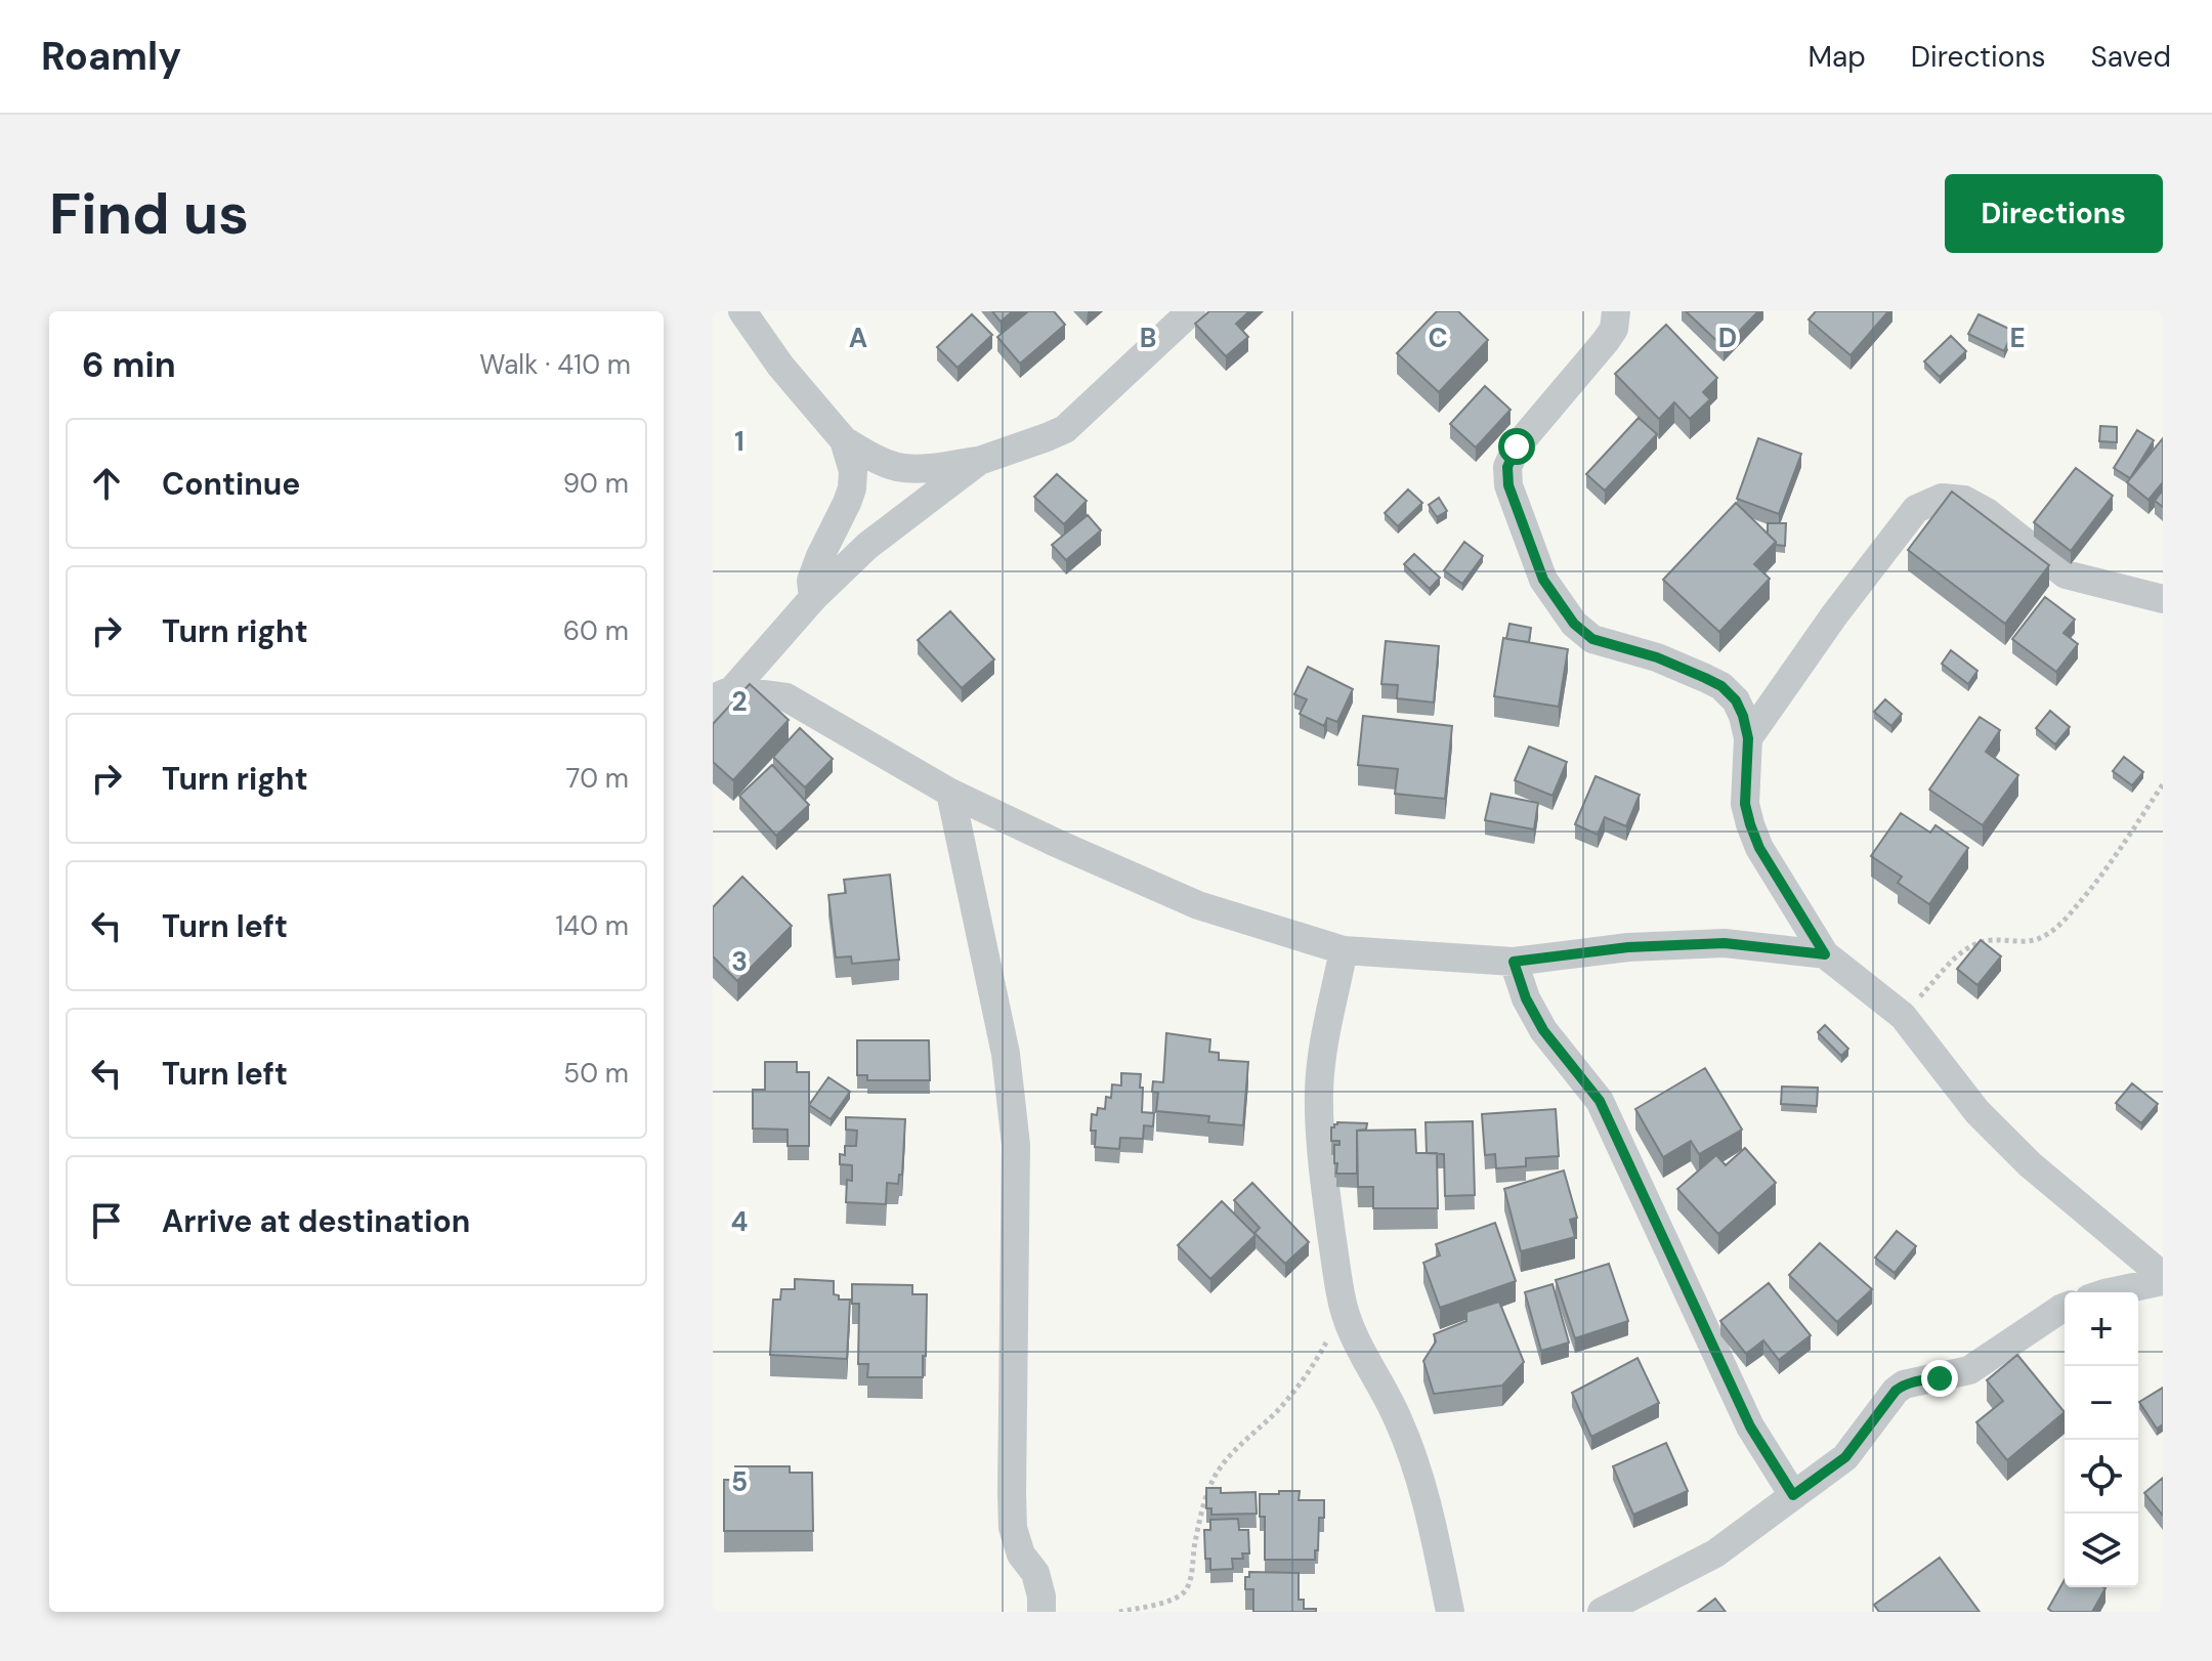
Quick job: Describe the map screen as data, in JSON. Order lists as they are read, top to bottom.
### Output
{
  "page": {
    "header": "Roamly",
    "nav": ["Map", "Directions", "Saved"],
    "buttons": "Directions",
    "title": "Find us",
    "heading": ["6 min", "Walk · 410 m"],
    "list": [
      ["Continue", "90 m"],
      ["Turn right", "60 m"],
      ["Turn right", "70 m"],
      ["Turn left", "140 m"],
      ["Turn left", "50 m"],
      "Arrive at destination"
    ],
    "map_buttons": ["+", "−"]
  },
  "grid": {
    "columns": [
      "A",
      "B",
      "C",
      "D",
      "E"
    ],
    "rows": [
      "1",
      "2",
      "3",
      "4",
      "5"
    ]
  }
}
